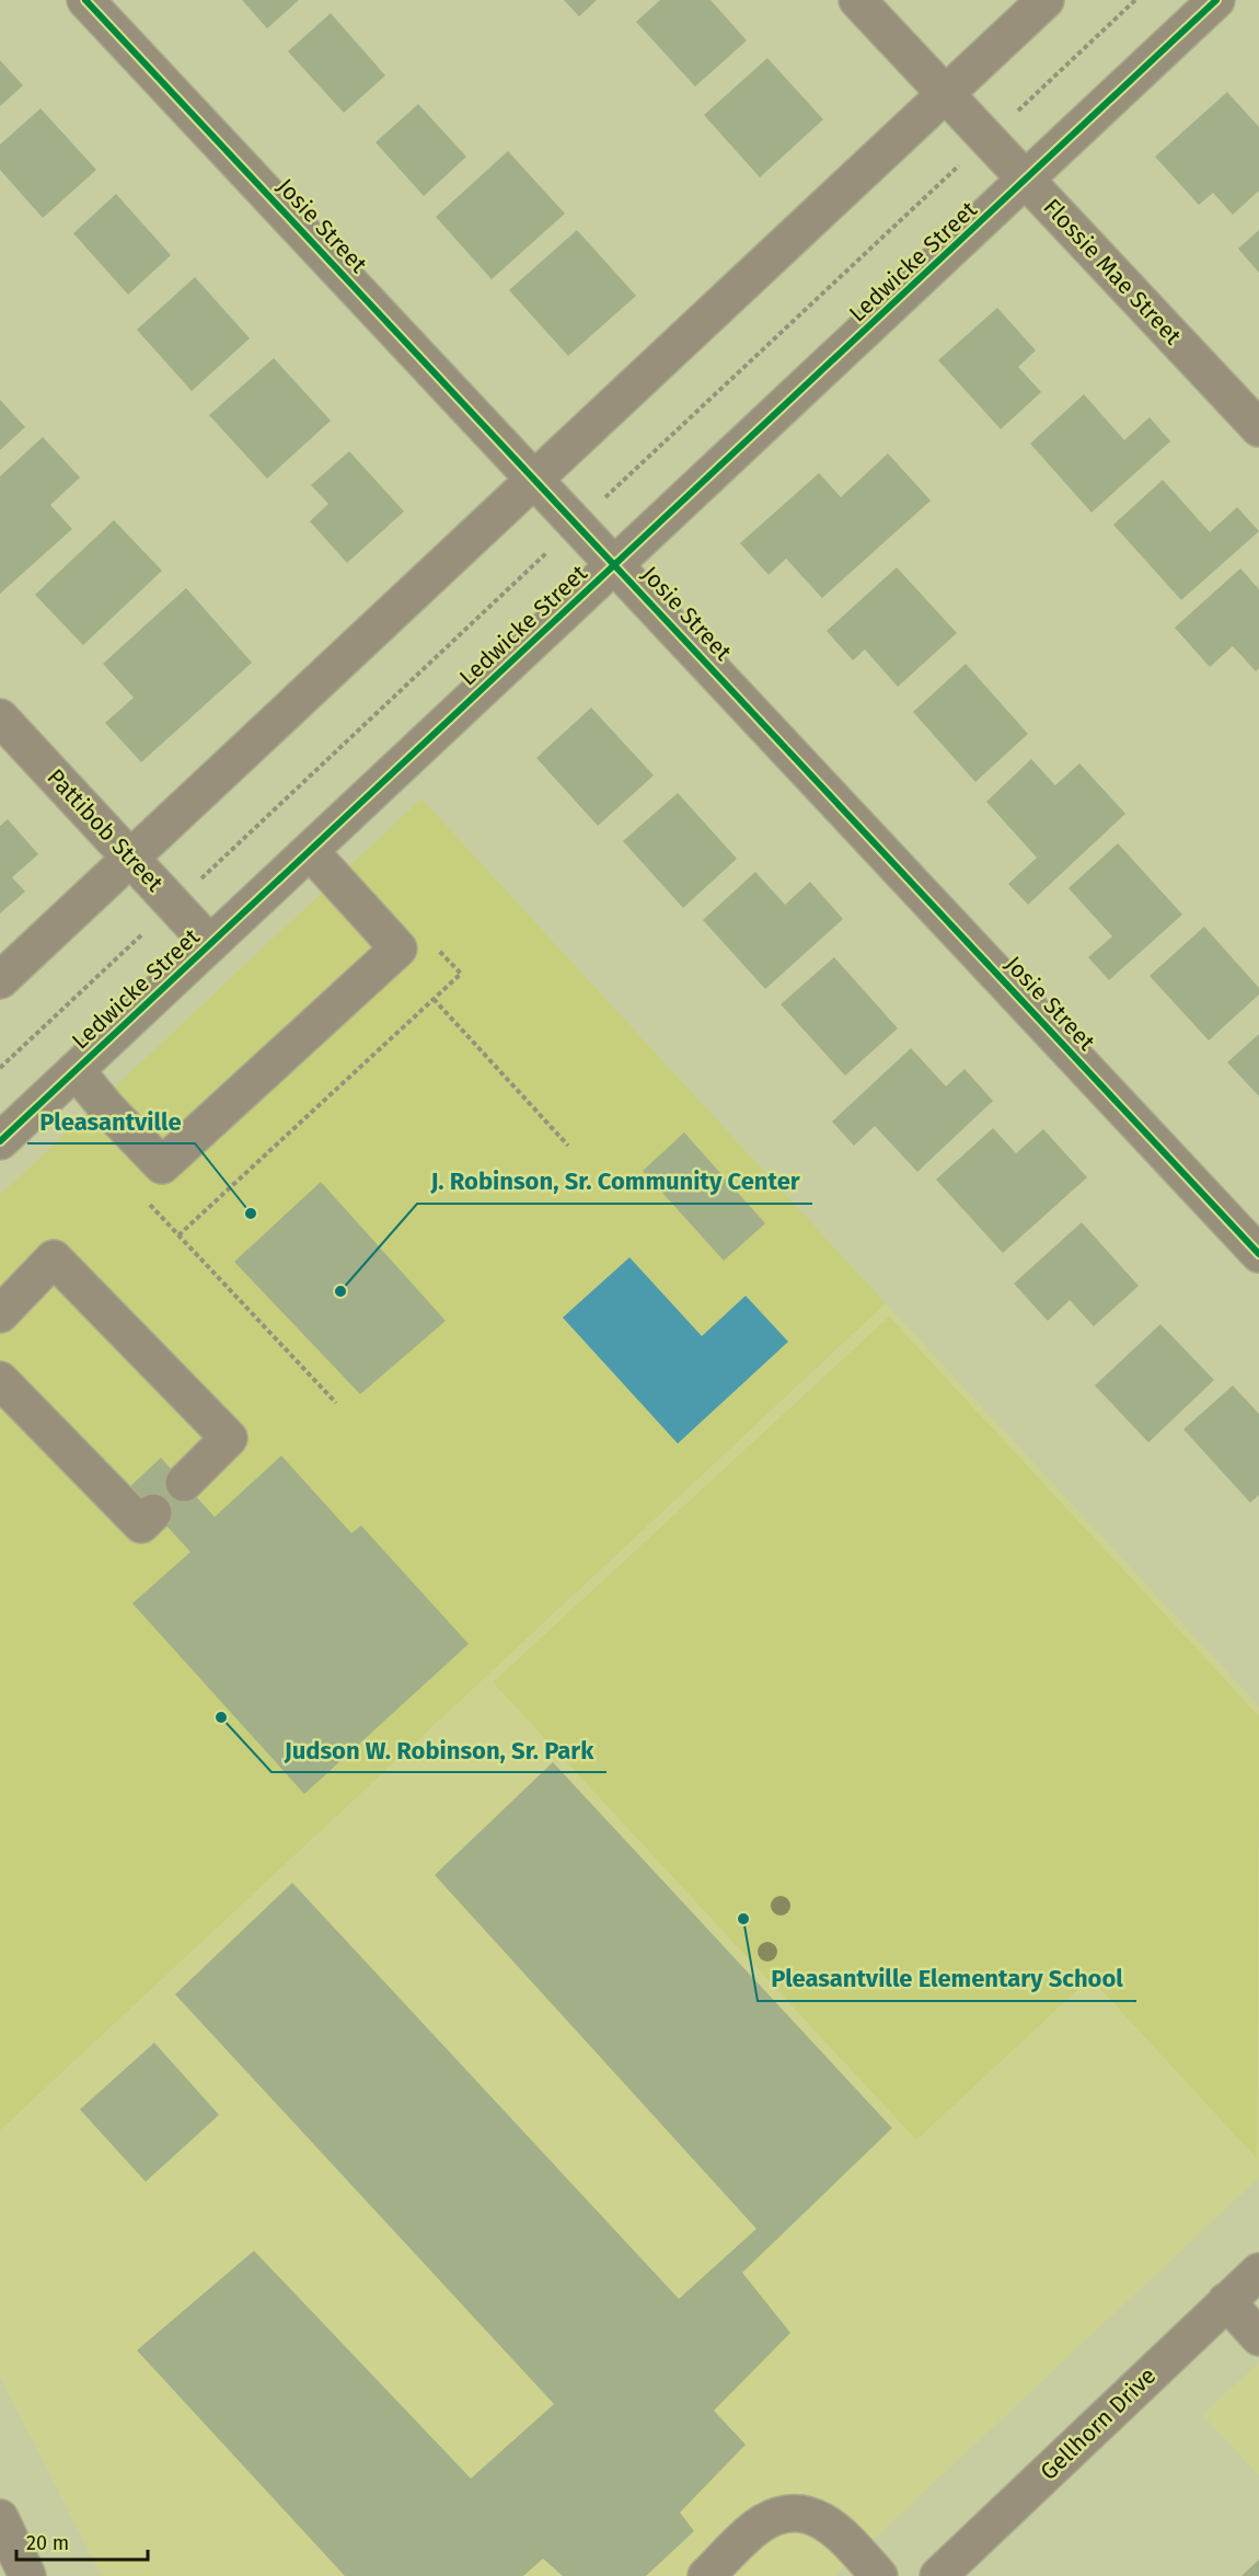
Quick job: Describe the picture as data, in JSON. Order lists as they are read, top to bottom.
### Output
{
  "streets": {
    "street": [
      "Josie Street",
      "Ledwicke Street",
      "Flossie Mae Street",
      "Pattibob Street",
      "Gellhorn Drive"
    ]
  },
  "crossings": [
    ["Josie Street", "Ledwicke Street"],
    ["Ledwicke Street", "Flossie Mae Street"],
    ["Ledwicke Street", "Pattibob Street"]
  ],
  "places": [
    "Pleasantville",
    "J. Robinson, Sr. Community Center",
    "Judson W. Robinson, Sr. Park",
    "Pleasantville Elementary School"
  ],
  "scale_bar": "20 m"
}
